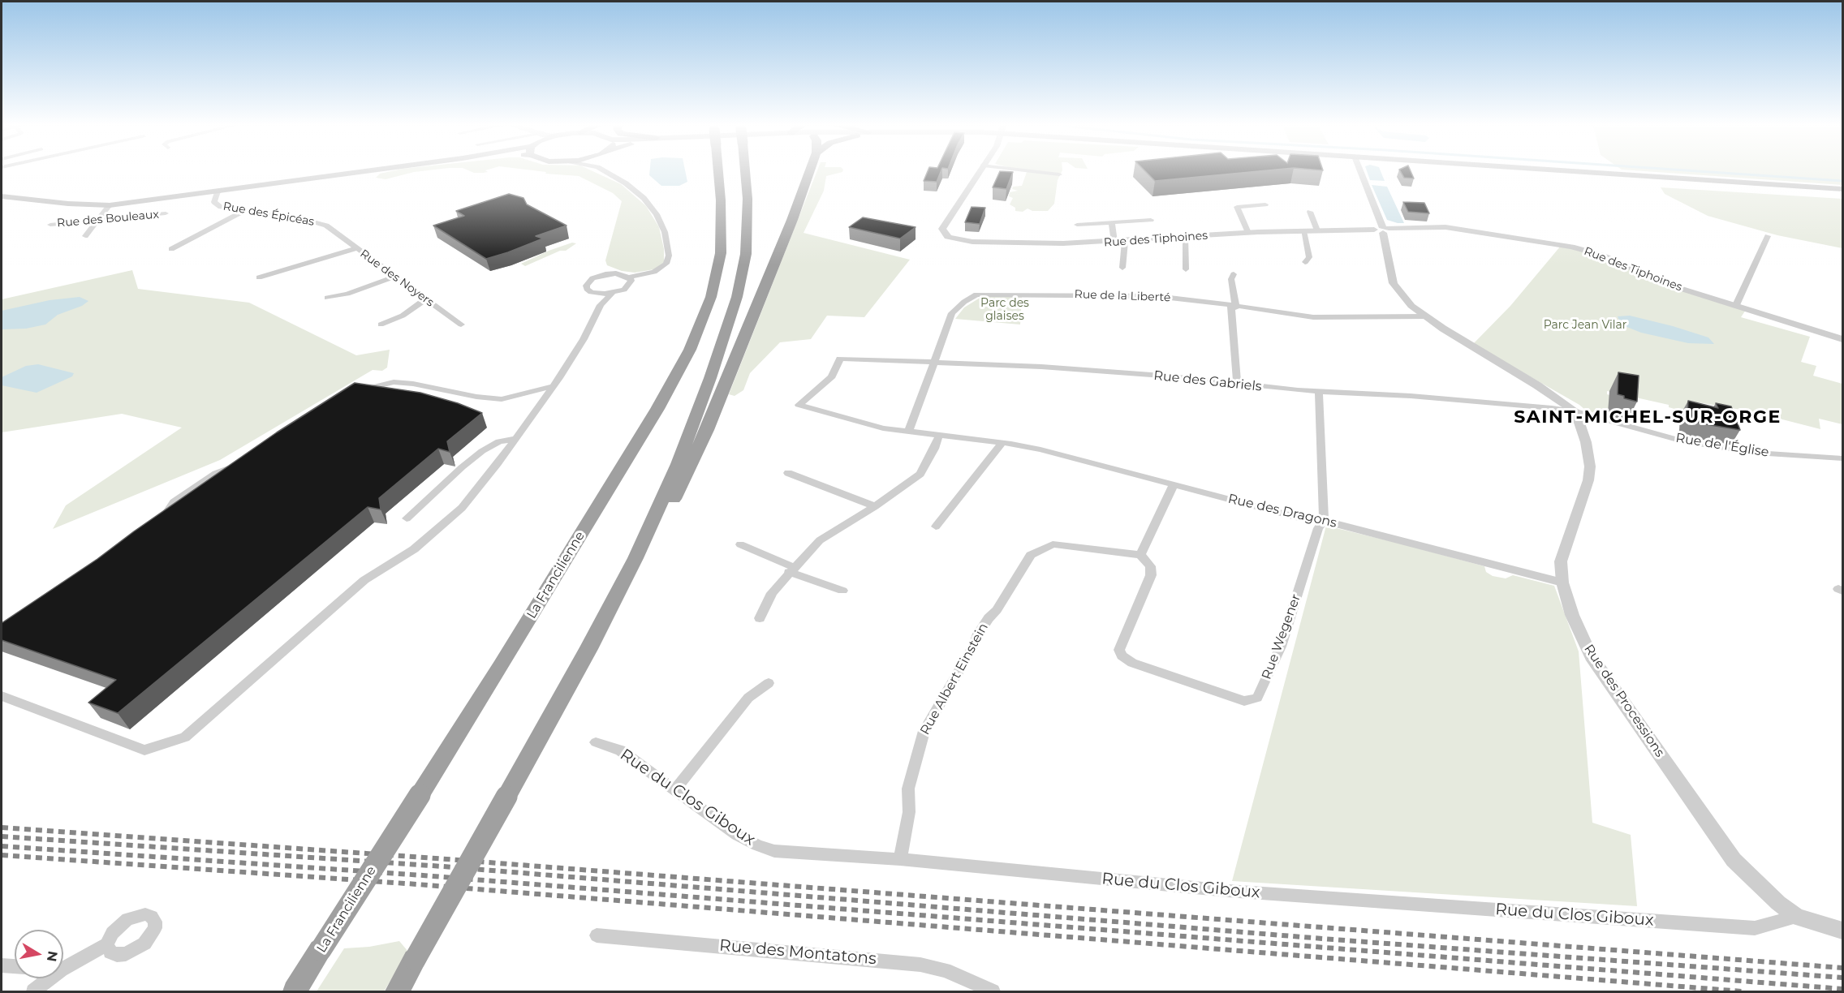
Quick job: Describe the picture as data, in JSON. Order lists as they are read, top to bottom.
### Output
{
  "streets": {
    "highway": ["La Francilienne"],
    "street": [
      "Rue des Épicéas",
      "Rue des Bouleaux",
      "Rue des Tiphoines",
      "Rue des Noyers",
      "Rue de la Liberté",
      "Rue des Gabriels",
      "Rue de l'Église",
      "Rue des Dragons",
      "Rue Wegener",
      "Rue Albert Einstein",
      "Rue des Processions",
      "Rue du Clos Giboux",
      "Rue des Montatons"
    ]
  },
  "crossings": [
    ["Rue des Épicéas", "Rue des Noyers"],
    ["Rue de la Liberté", "Rue des Gabriels"],
    ["Rue de la Liberté", "Rue des Dragons"],
    ["Rue des Gabriels", "Rue de l'Église"],
    ["Rue des Gabriels", "Rue des Dragons"],
    ["Rue des Gabriels", "Rue des Processions"],
    ["Rue de l'Église", "Rue des Processions"],
    ["Rue des Dragons", "Rue Wegener"],
    ["Rue des Dragons", "Rue des Processions"],
    ["Rue Wegener", "Rue Albert Einstein"],
    ["Rue Albert Einstein", "Rue du Clos Giboux"],
    ["Rue des Processions", "Rue du Clos Giboux"]
  ],
  "districts": ["SAINT-MICHEL-SUR-ORGE"],
  "parks": ["Parc des glaises", "Parc Jean Vilar"],
  "north": "right"
}
